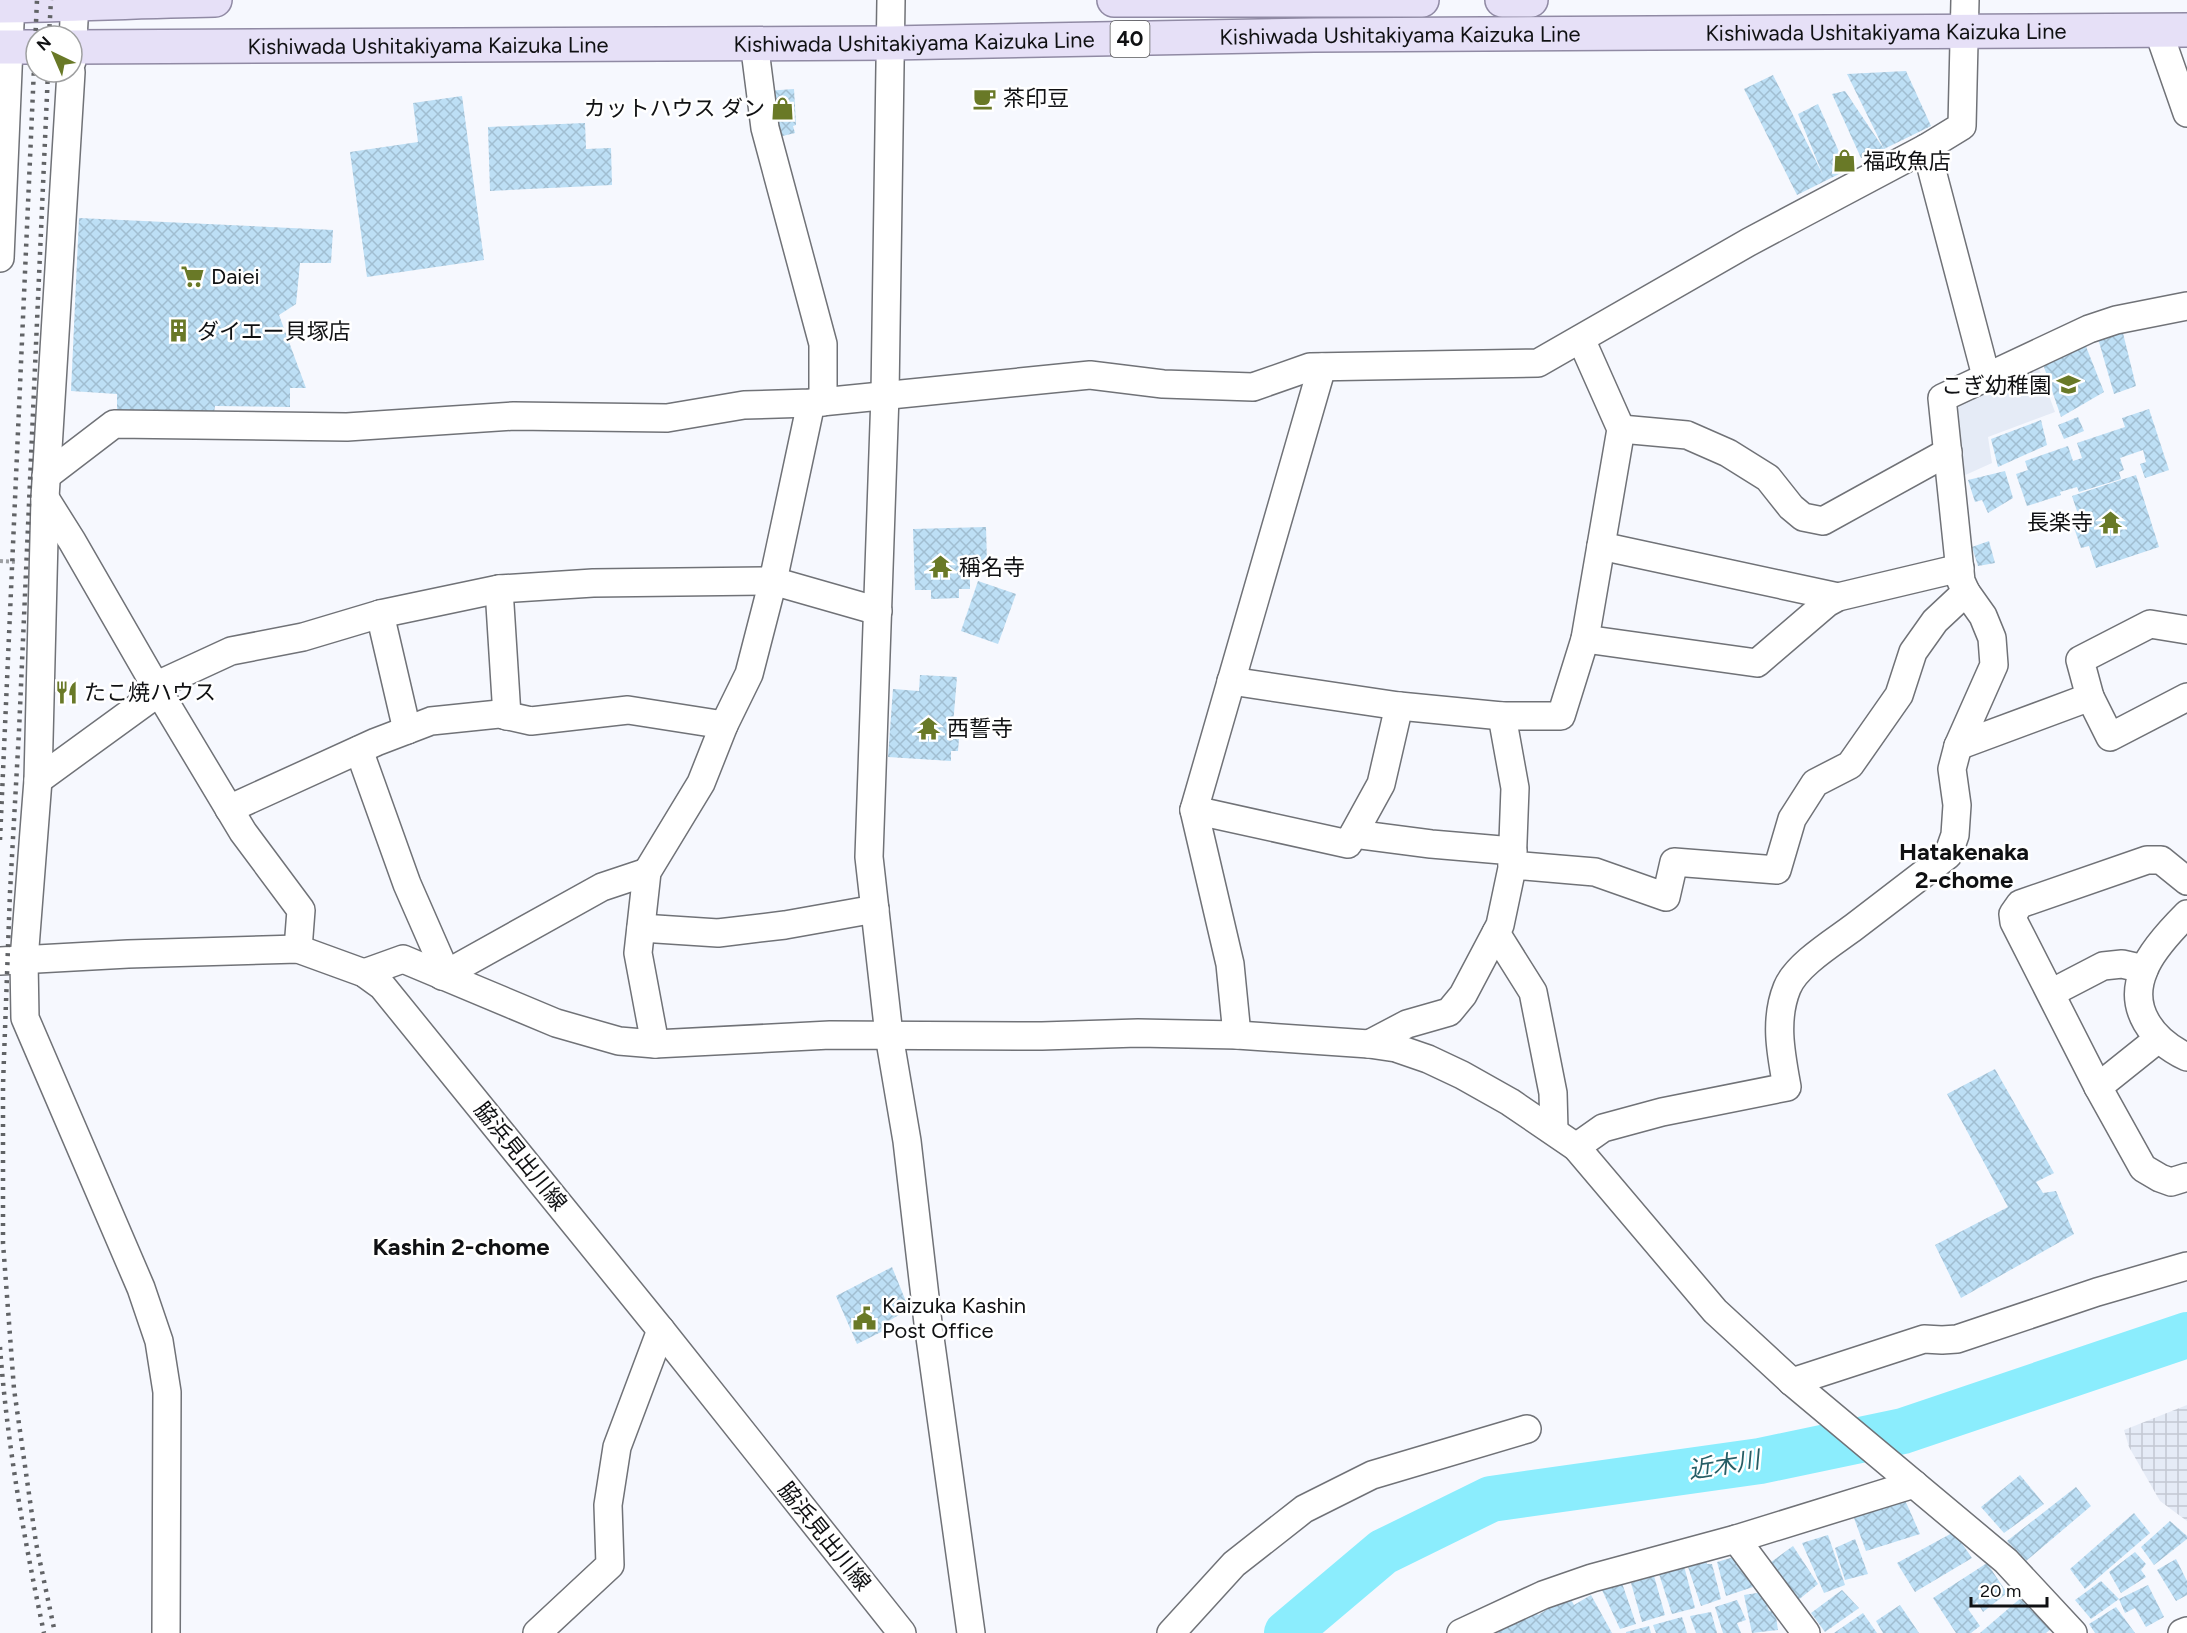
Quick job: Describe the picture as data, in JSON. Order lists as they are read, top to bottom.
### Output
{
  "streets": {
    "main road": ["Kishiwada Ushitakiyama Kaizuka Line", "40"],
    "street": ["脇浜見出川線"]
  },
  "districts": ["Hatakenaka 2-chome", "Kashin 2-chome"],
  "water": ["近木川"],
  "places": {
    "cafe": ["茶印豆"],
    "shop": ["カットハウス ダン", "福政魚店"],
    "supermarket": ["Daiei"],
    "building": ["ダイエー貝塚店"],
    "school or university": ["こぎ幼稚園"],
    "temple": ["長楽寺", "稱名寺", "西誓寺"],
    "restaurant": ["たこ焼ハウス"],
    "public building": ["Kaizuka Kashin Post Office"]
  },
  "scale_bar": "20 m",
  "north": "top left"
}
